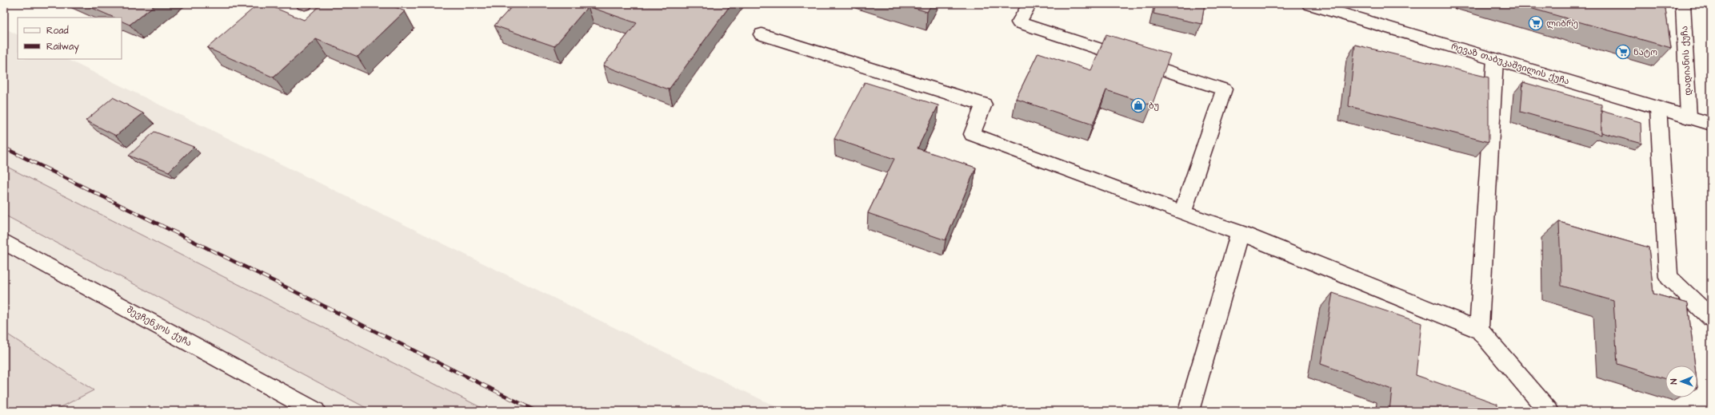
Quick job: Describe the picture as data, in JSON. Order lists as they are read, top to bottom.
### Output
{
  "streets": {
    "street": ["დადიანის ქუჩა", "რევაზ თაბუკაშვილის ქუჩა", "შევჩენკოს ქუჩა"]
  },
  "crossings": [
    ["დადიანის ქუჩა", "რევაზ თაბუკაშვილის ქუჩა"]
  ],
  "places": {
    "supermarket": ["ლიბრე", "ნატო"],
    "shop": ["ბუ"]
  },
  "legend": ["Road", "Railway"],
  "north": "left"
}
